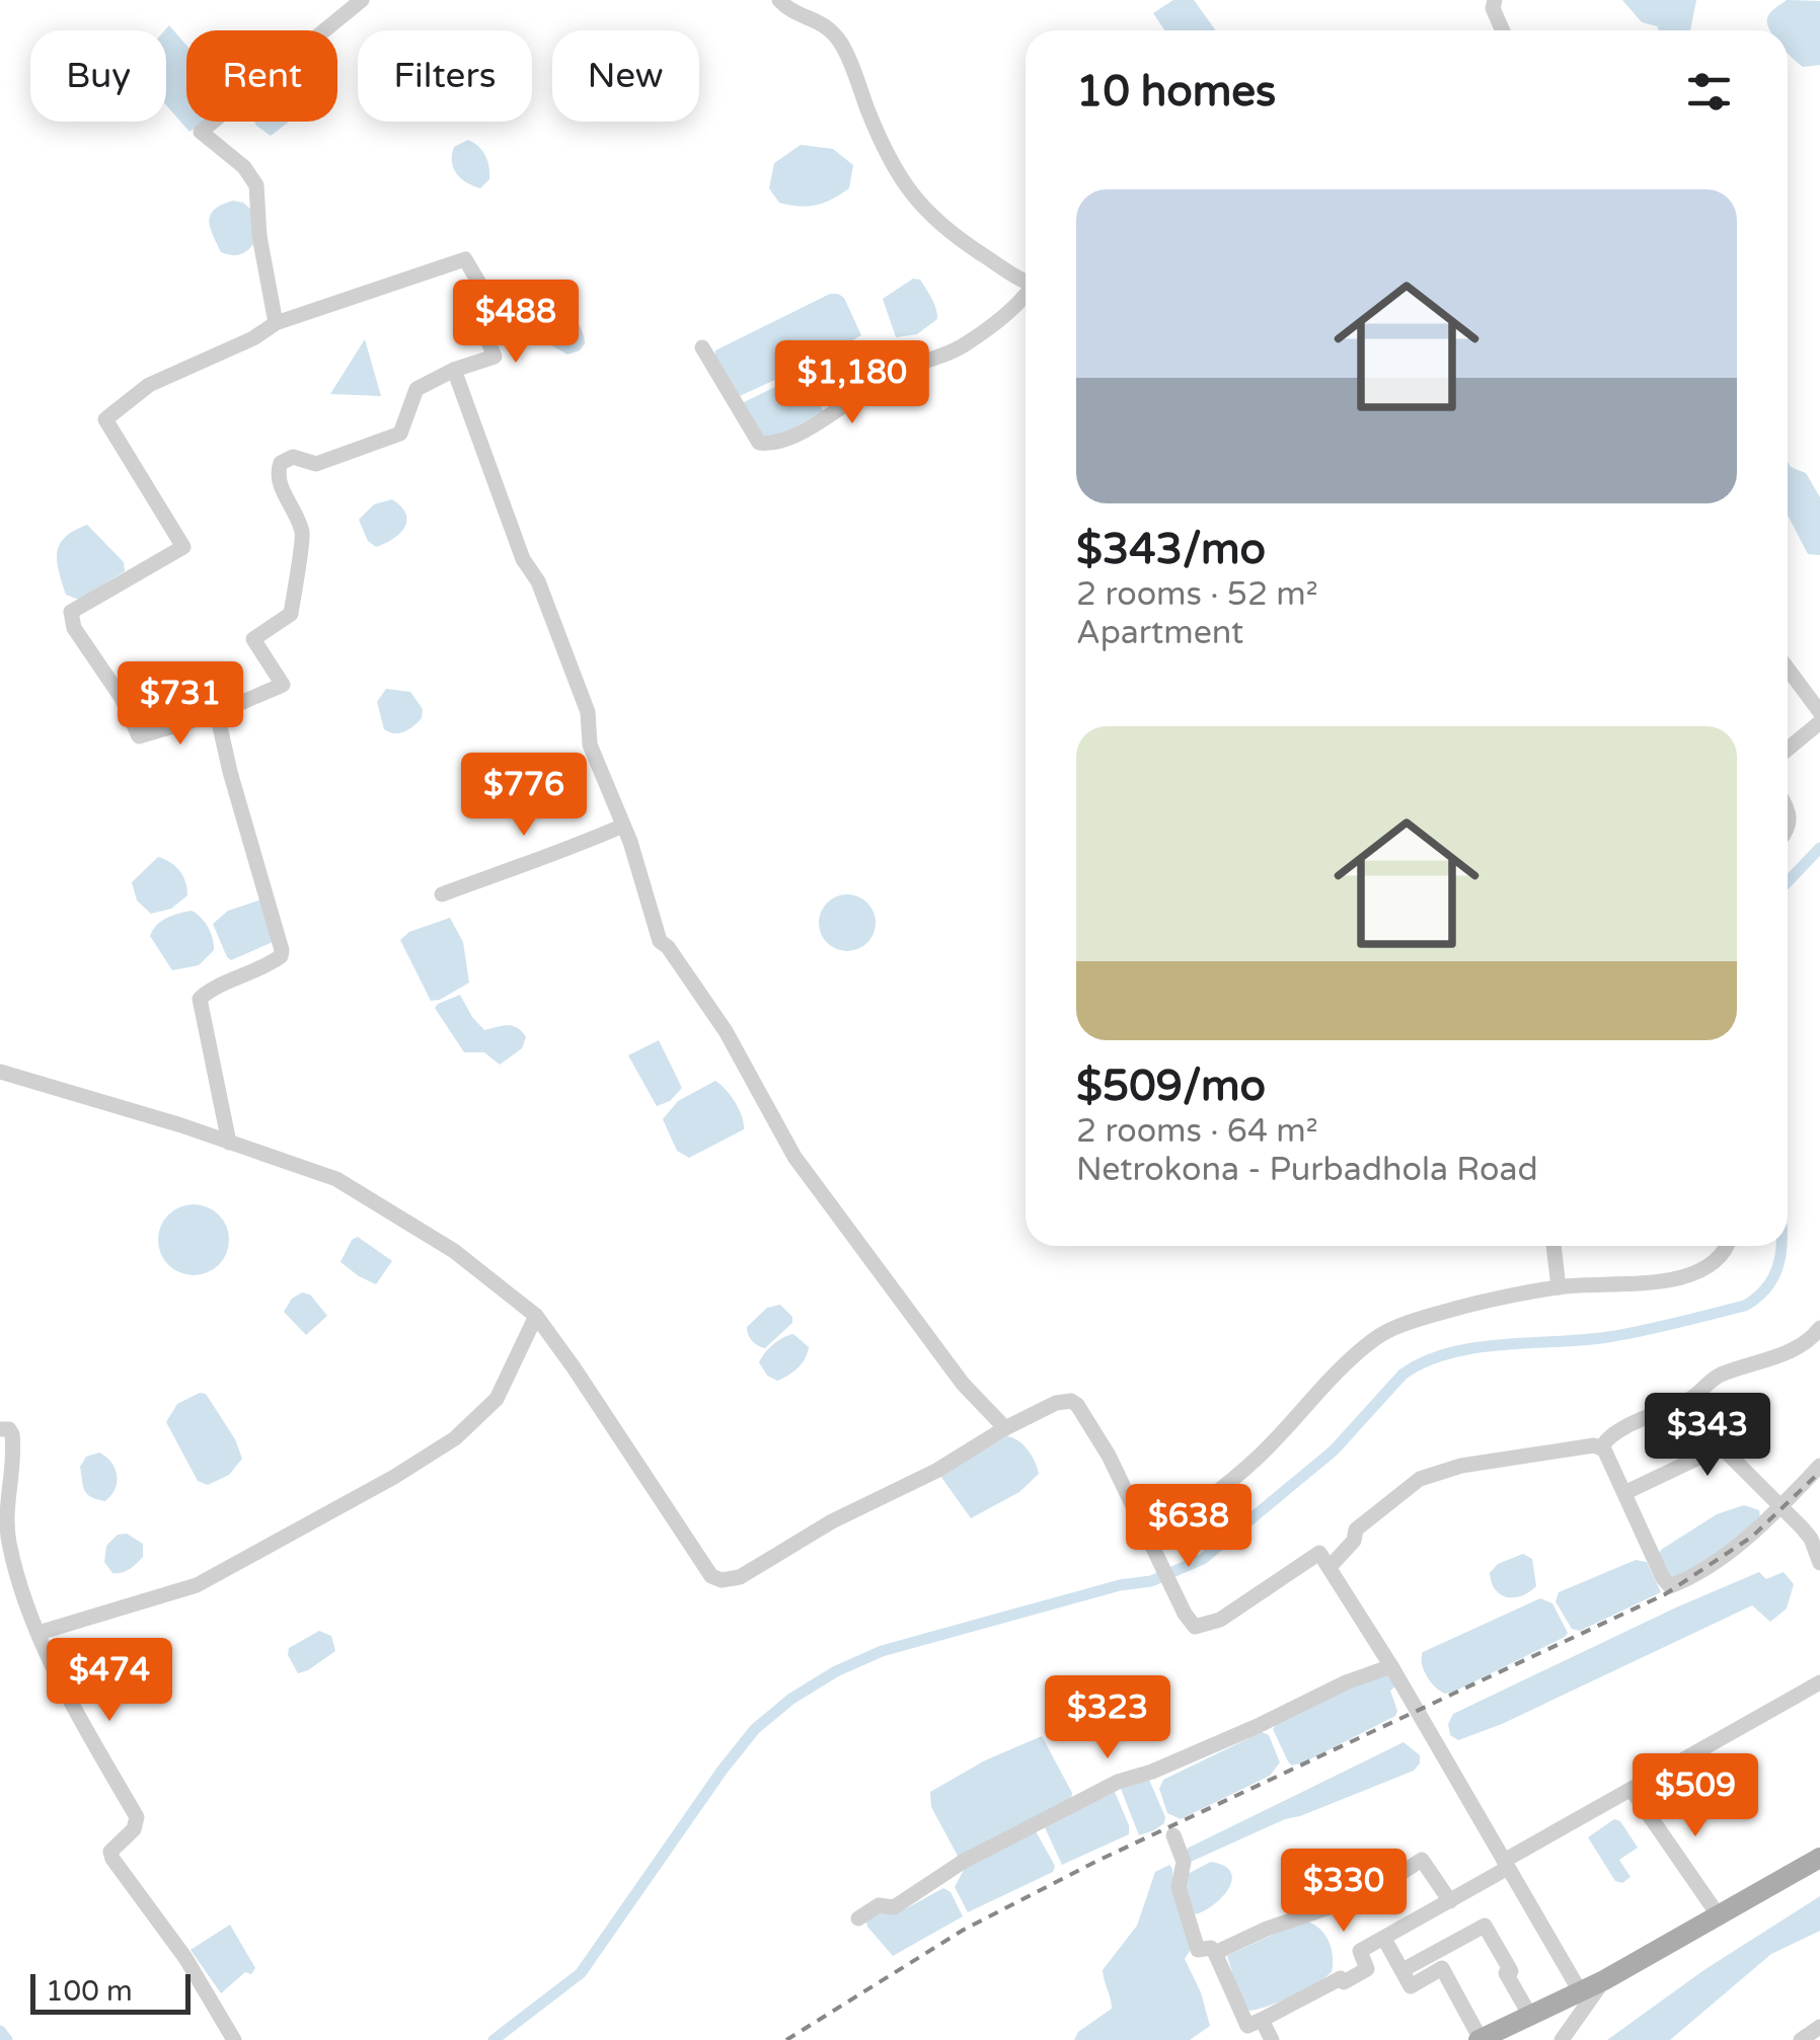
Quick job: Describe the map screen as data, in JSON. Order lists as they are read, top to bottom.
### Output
{
  "scale_bar": "100 m",
  "page": {
    "chip": [
      "Buy",
      "Rent",
      "Filters",
      "New"
    ],
    "heading": "10 homes",
    "list": [
      {
        "name": "$343/mo",
        "note": "2 rooms · 52 m² · Apartment"
      },
      {
        "name": "$509/mo",
        "note": "2 rooms · 64 m² · Netrokona - Purbadhola Road"
      }
    ],
    "price": [
      "$488",
      "$1,180",
      "$731",
      "$776",
      "$343",
      "$638",
      "$474",
      "$323",
      "$509",
      "$330"
    ],
    "scale": "100 m"
  }
}
